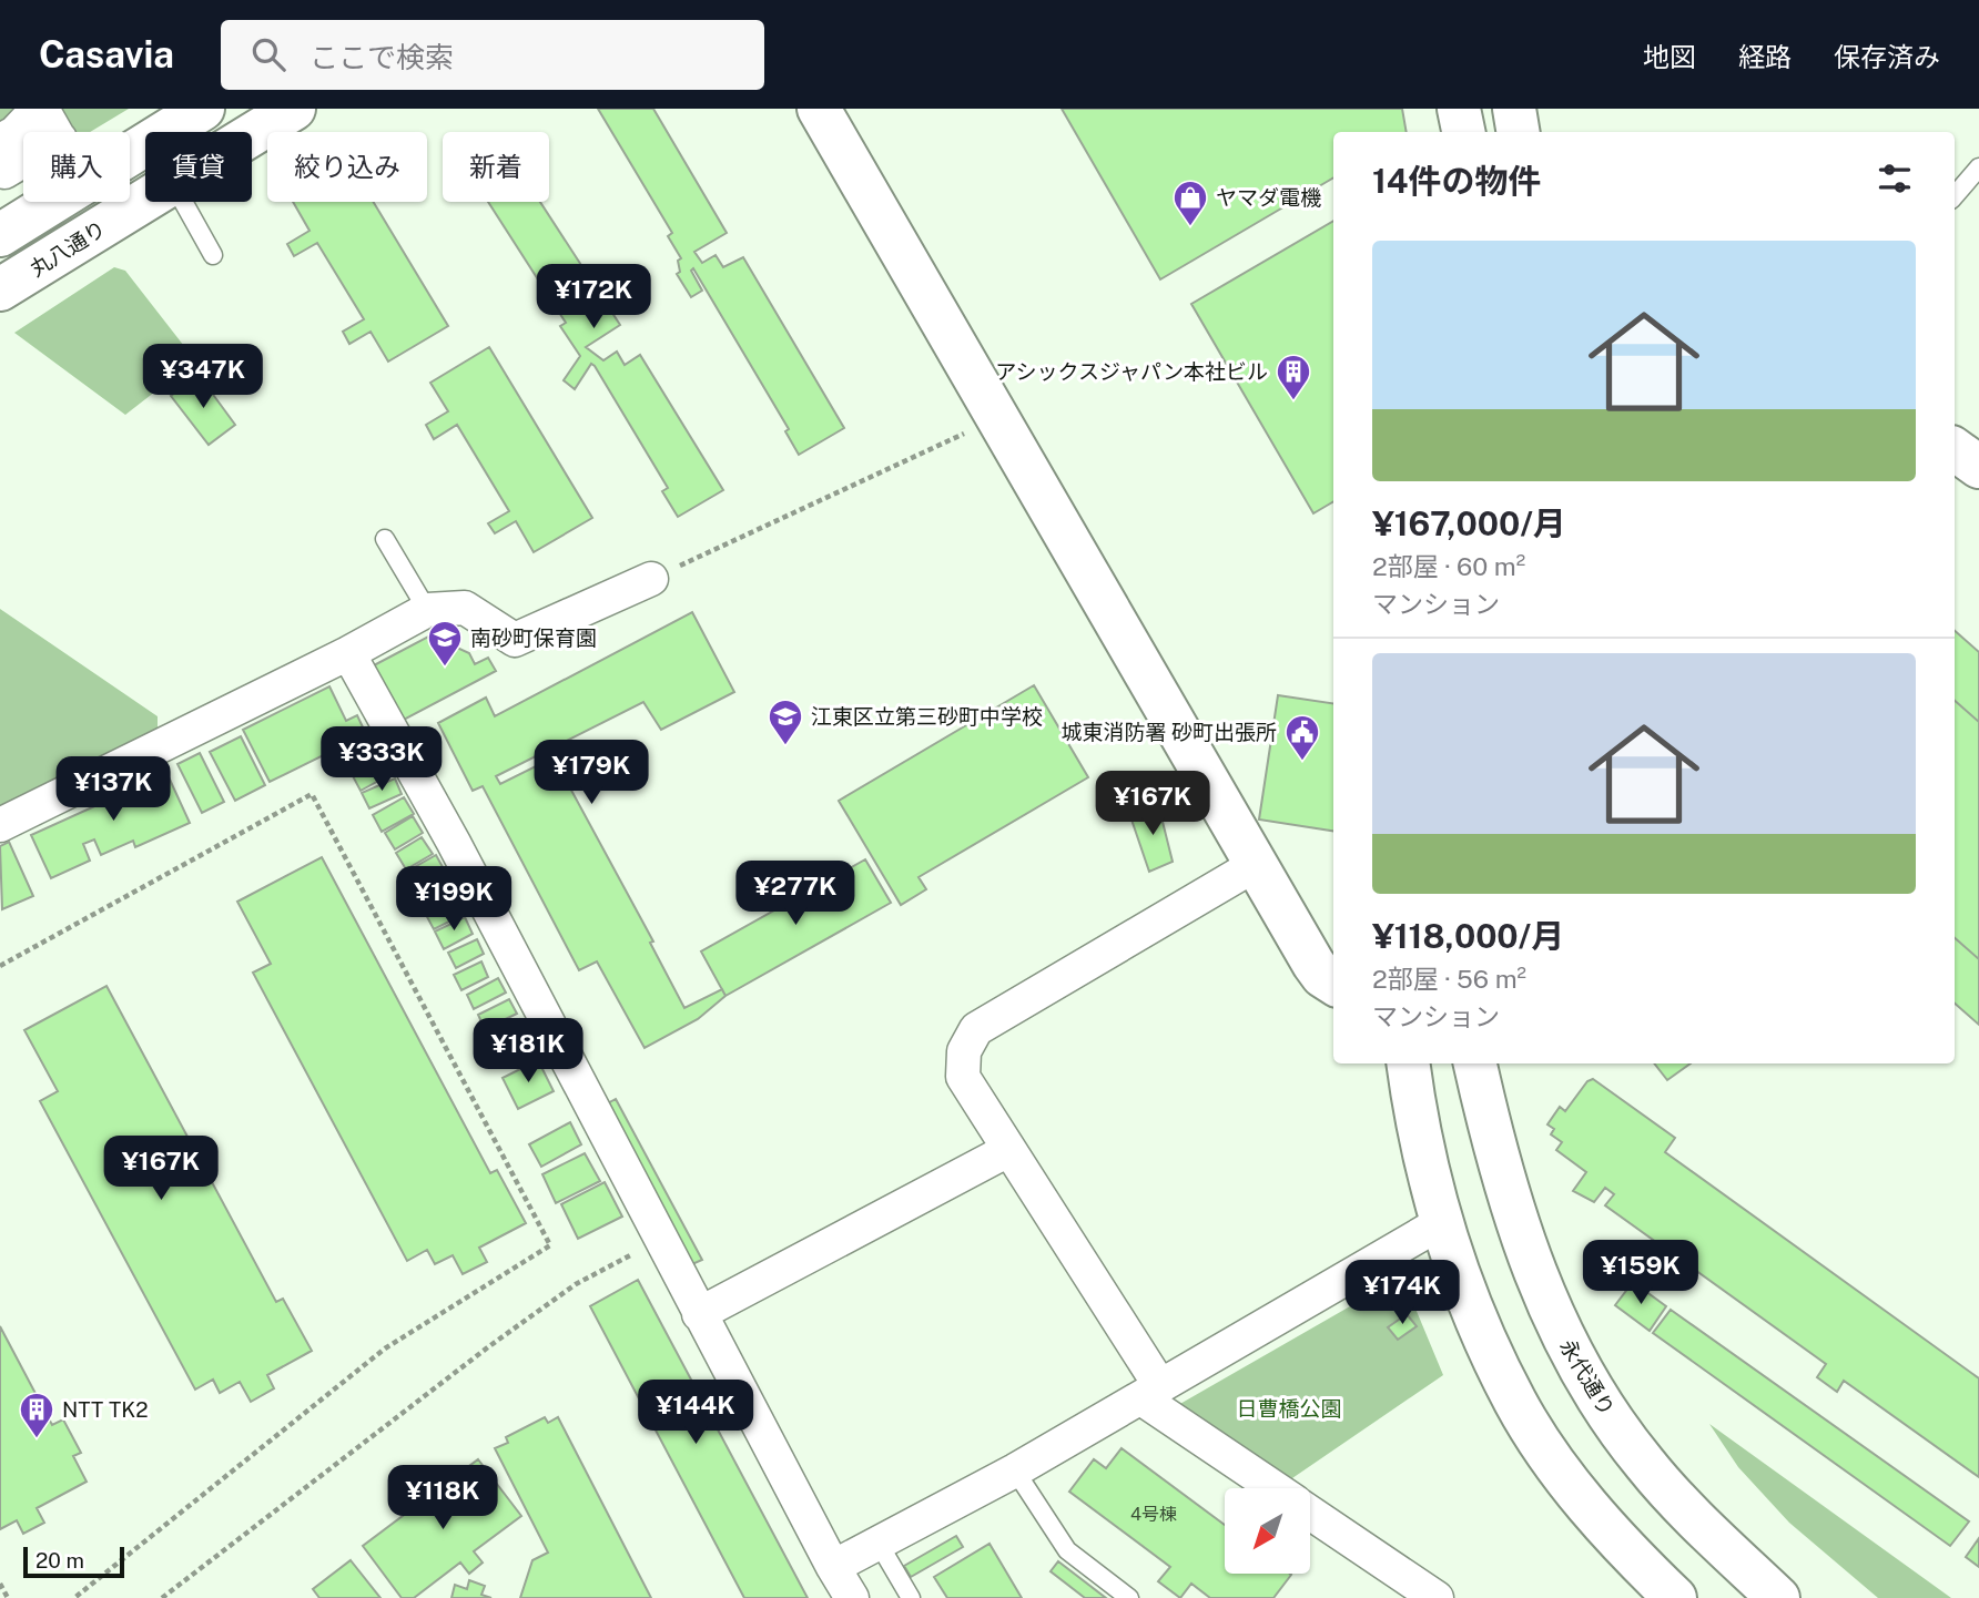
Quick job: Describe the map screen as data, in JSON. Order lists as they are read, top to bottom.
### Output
{
  "streets": {
    "main road": ["丸八通り", "永代通り"]
  },
  "parks": ["日曹橋公園"],
  "places": {
    "shop": ["ヤマダ電機"],
    "building": ["アシックスジャパン本社ビル", "NTT TK2"],
    "school or university": ["南砂町保育園", "江東区立第三砂町中学校"],
    "public building": ["城東消防署 砂町出張所"]
  },
  "house_numbers": ["4号棟"],
  "scale_bar": "20 m",
  "north": "bottom left",
  "page": {
    "header": "Casavia",
    "search": "ここで検索",
    "nav": ["地図", "経路", "保存済み"],
    "chip": [
      "購入",
      "賃貸",
      "絞り込み",
      "新着"
    ],
    "heading": "14件の物件",
    "list": [
      {
        "name": "¥167,000/月",
        "note": "2部屋 · 60 m² · マンション"
      },
      {
        "name": "¥118,000/月",
        "note": "2部屋 · 56 m² · マンション"
      }
    ],
    "price": [
      "¥172K",
      "¥347K",
      "¥333K",
      "¥179K",
      "¥137K",
      "¥167K",
      "¥277K",
      "¥199K",
      "¥181K",
      "¥167K",
      "¥159K",
      "¥174K",
      "¥144K",
      "¥118K"
    ],
    "scale": "20 m"
  }
}
